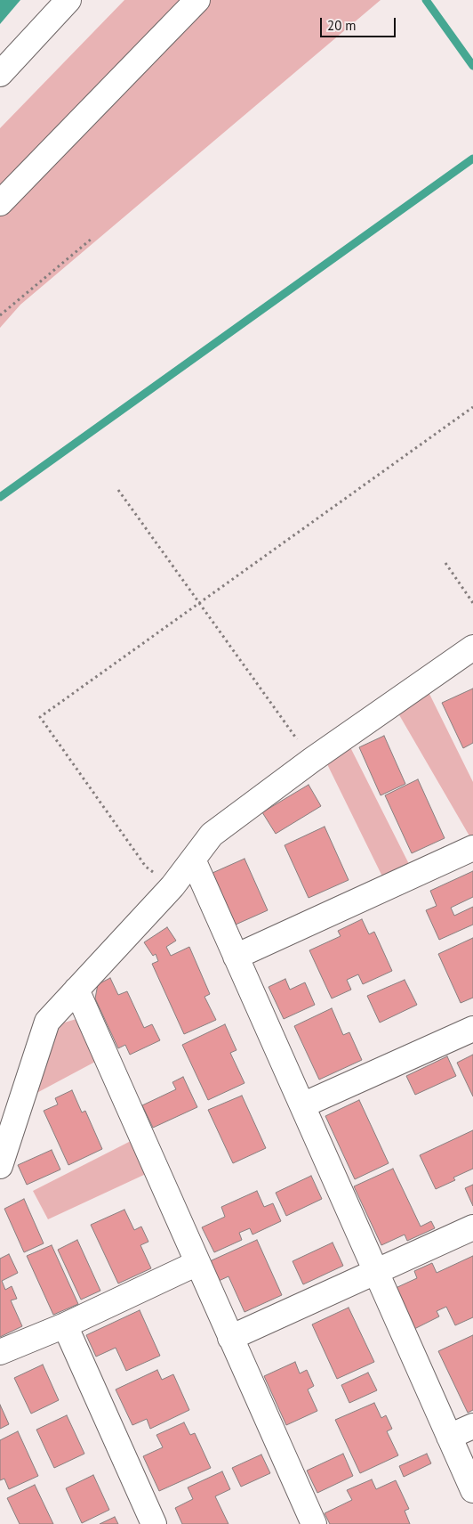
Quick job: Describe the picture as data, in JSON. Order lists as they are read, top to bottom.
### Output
{
  "scale_bar": "20 m"
}
